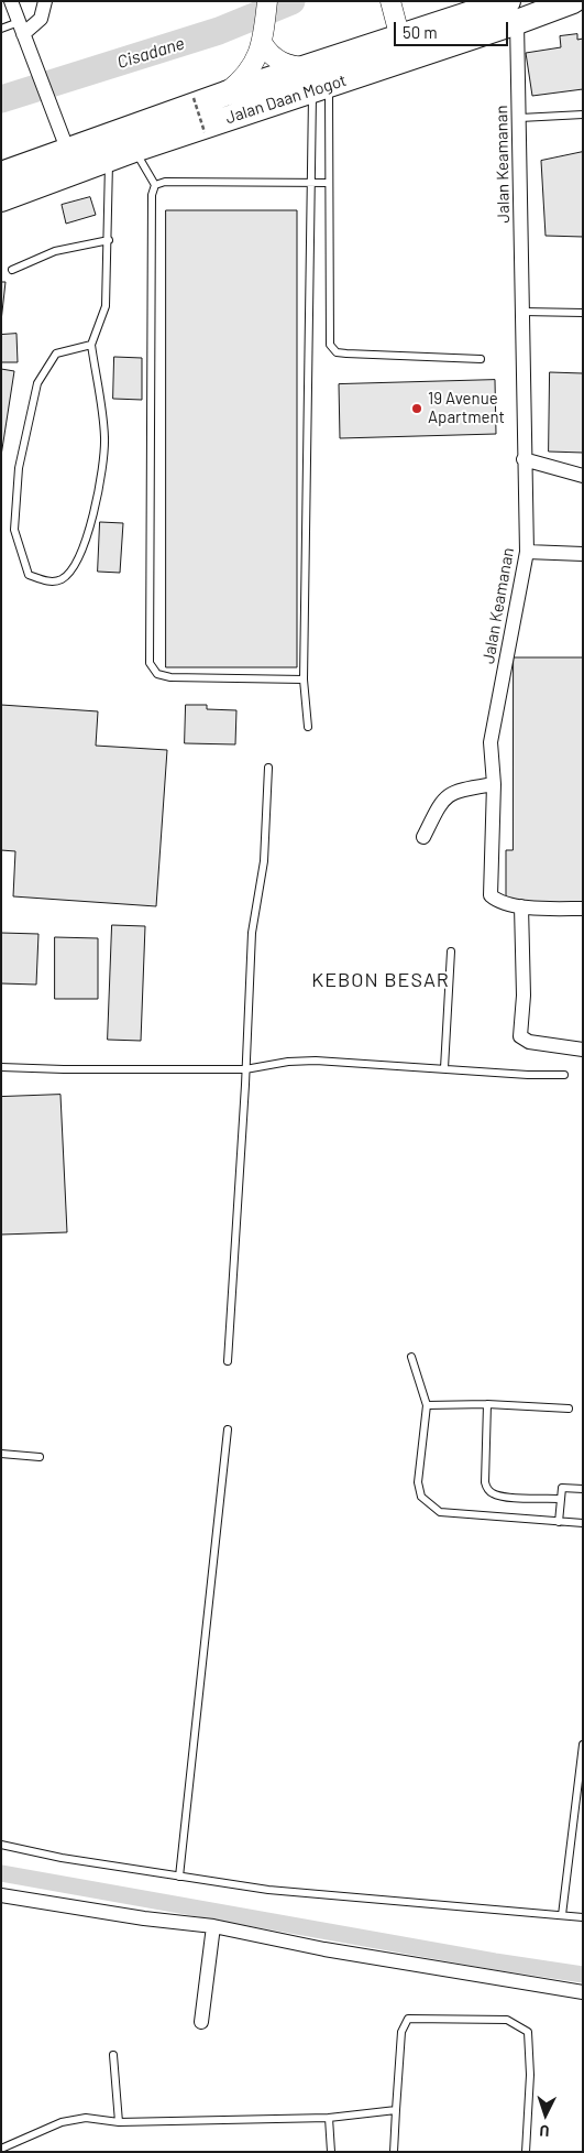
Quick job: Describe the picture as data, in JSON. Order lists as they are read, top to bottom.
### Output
{
  "streets": {
    "highway": ["Jalan Daan Mogot"],
    "street": ["Jalan Keamanan"]
  },
  "crossings": [
    ["Jalan Daan Mogot", "Jalan Keamanan"]
  ],
  "districts": ["KEBON BESAR"],
  "water": ["Cisadane"],
  "places": ["19 Avenue Apartment"],
  "scale_bar": "50 m",
  "north": "bottom"
}
